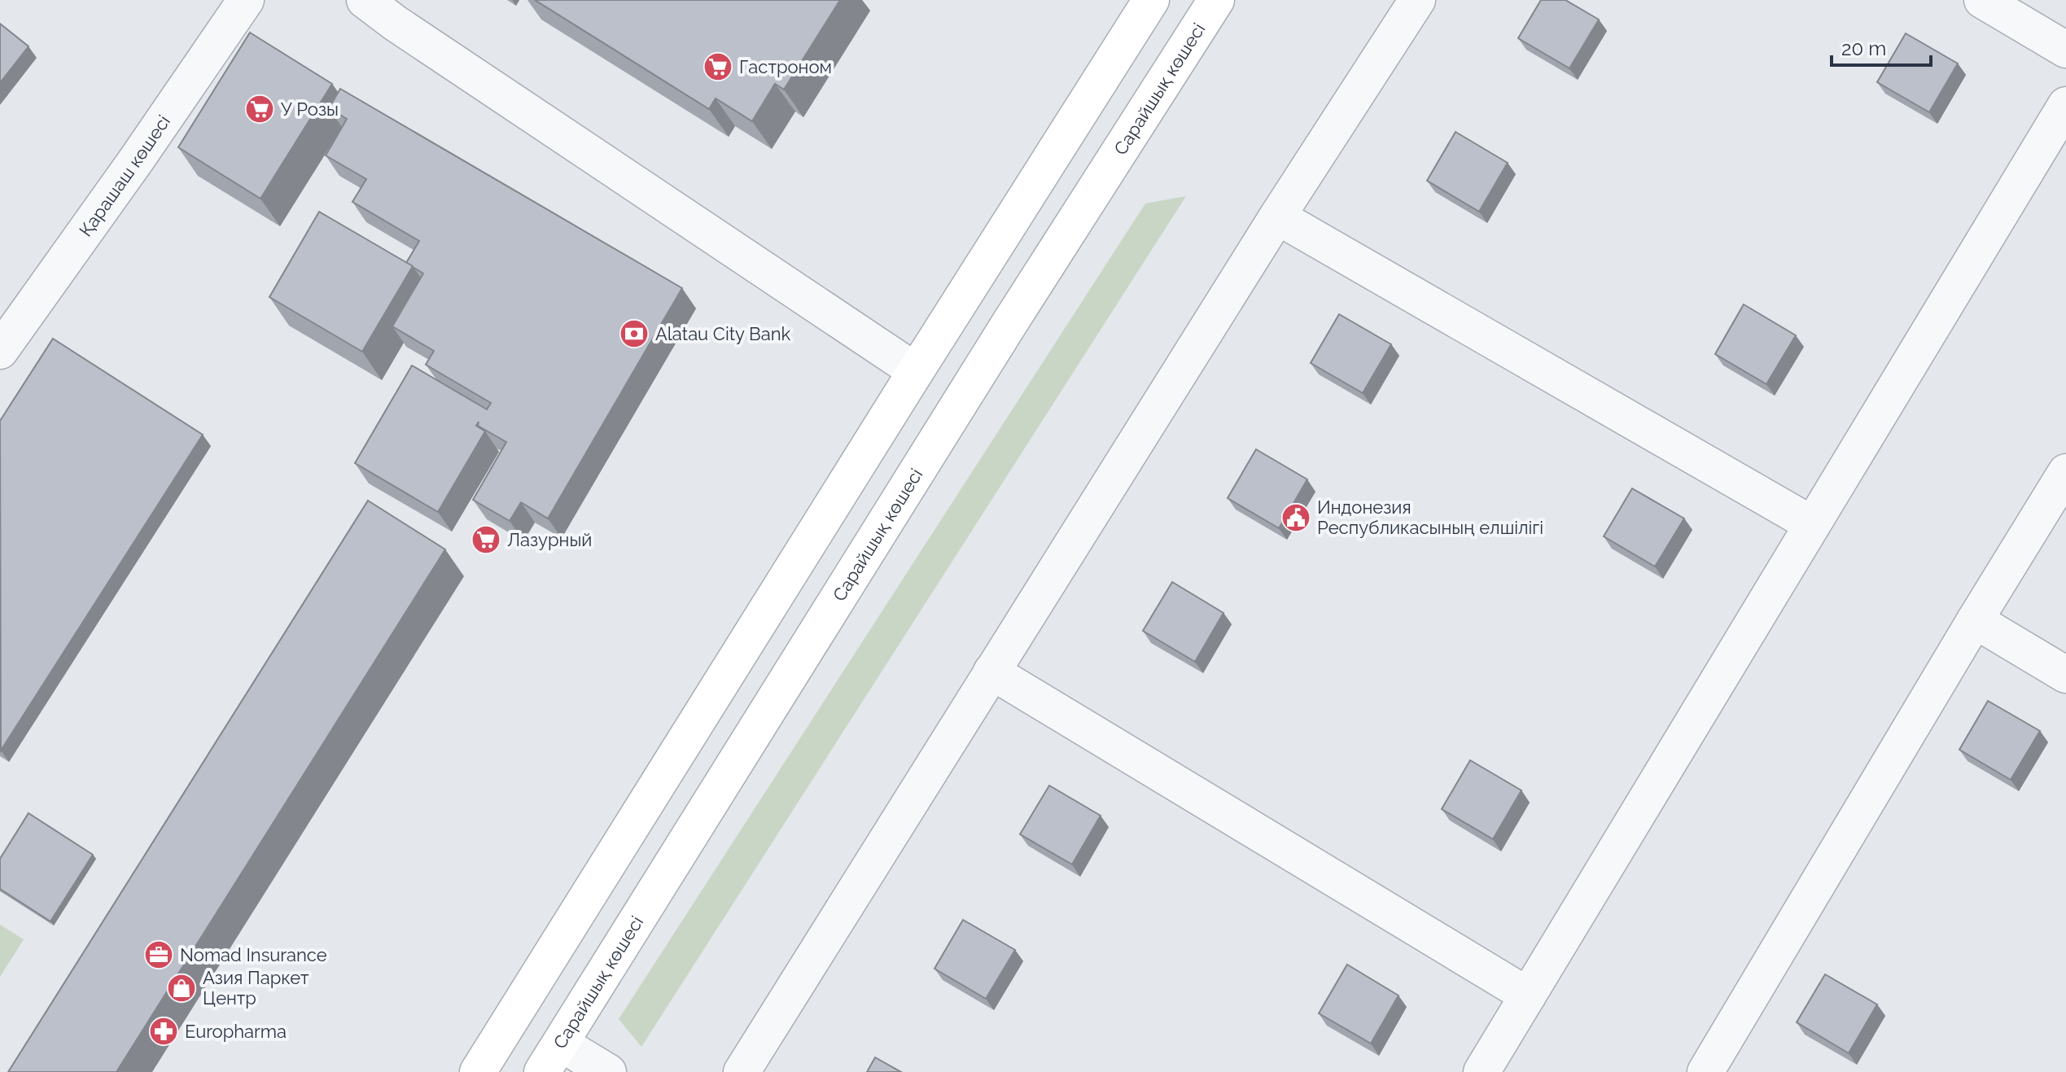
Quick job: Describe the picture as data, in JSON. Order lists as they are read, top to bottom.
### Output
{
  "streets": {
    "main road": ["Сарайшық көшесі"],
    "street": ["Қарашаш көшесі"]
  },
  "places": {
    "supermarket": ["Гастроном", "У Розы", "Лазурный"],
    "bank": ["Alatau City Bank"],
    "public building": ["Индонезия Республикасының елшілігі"],
    "office": ["Nomad Insurance"],
    "shop": ["Азия Паркет Центр"],
    "pharmacy": ["Europharma"]
  },
  "scale_bar": "20 m"
}
